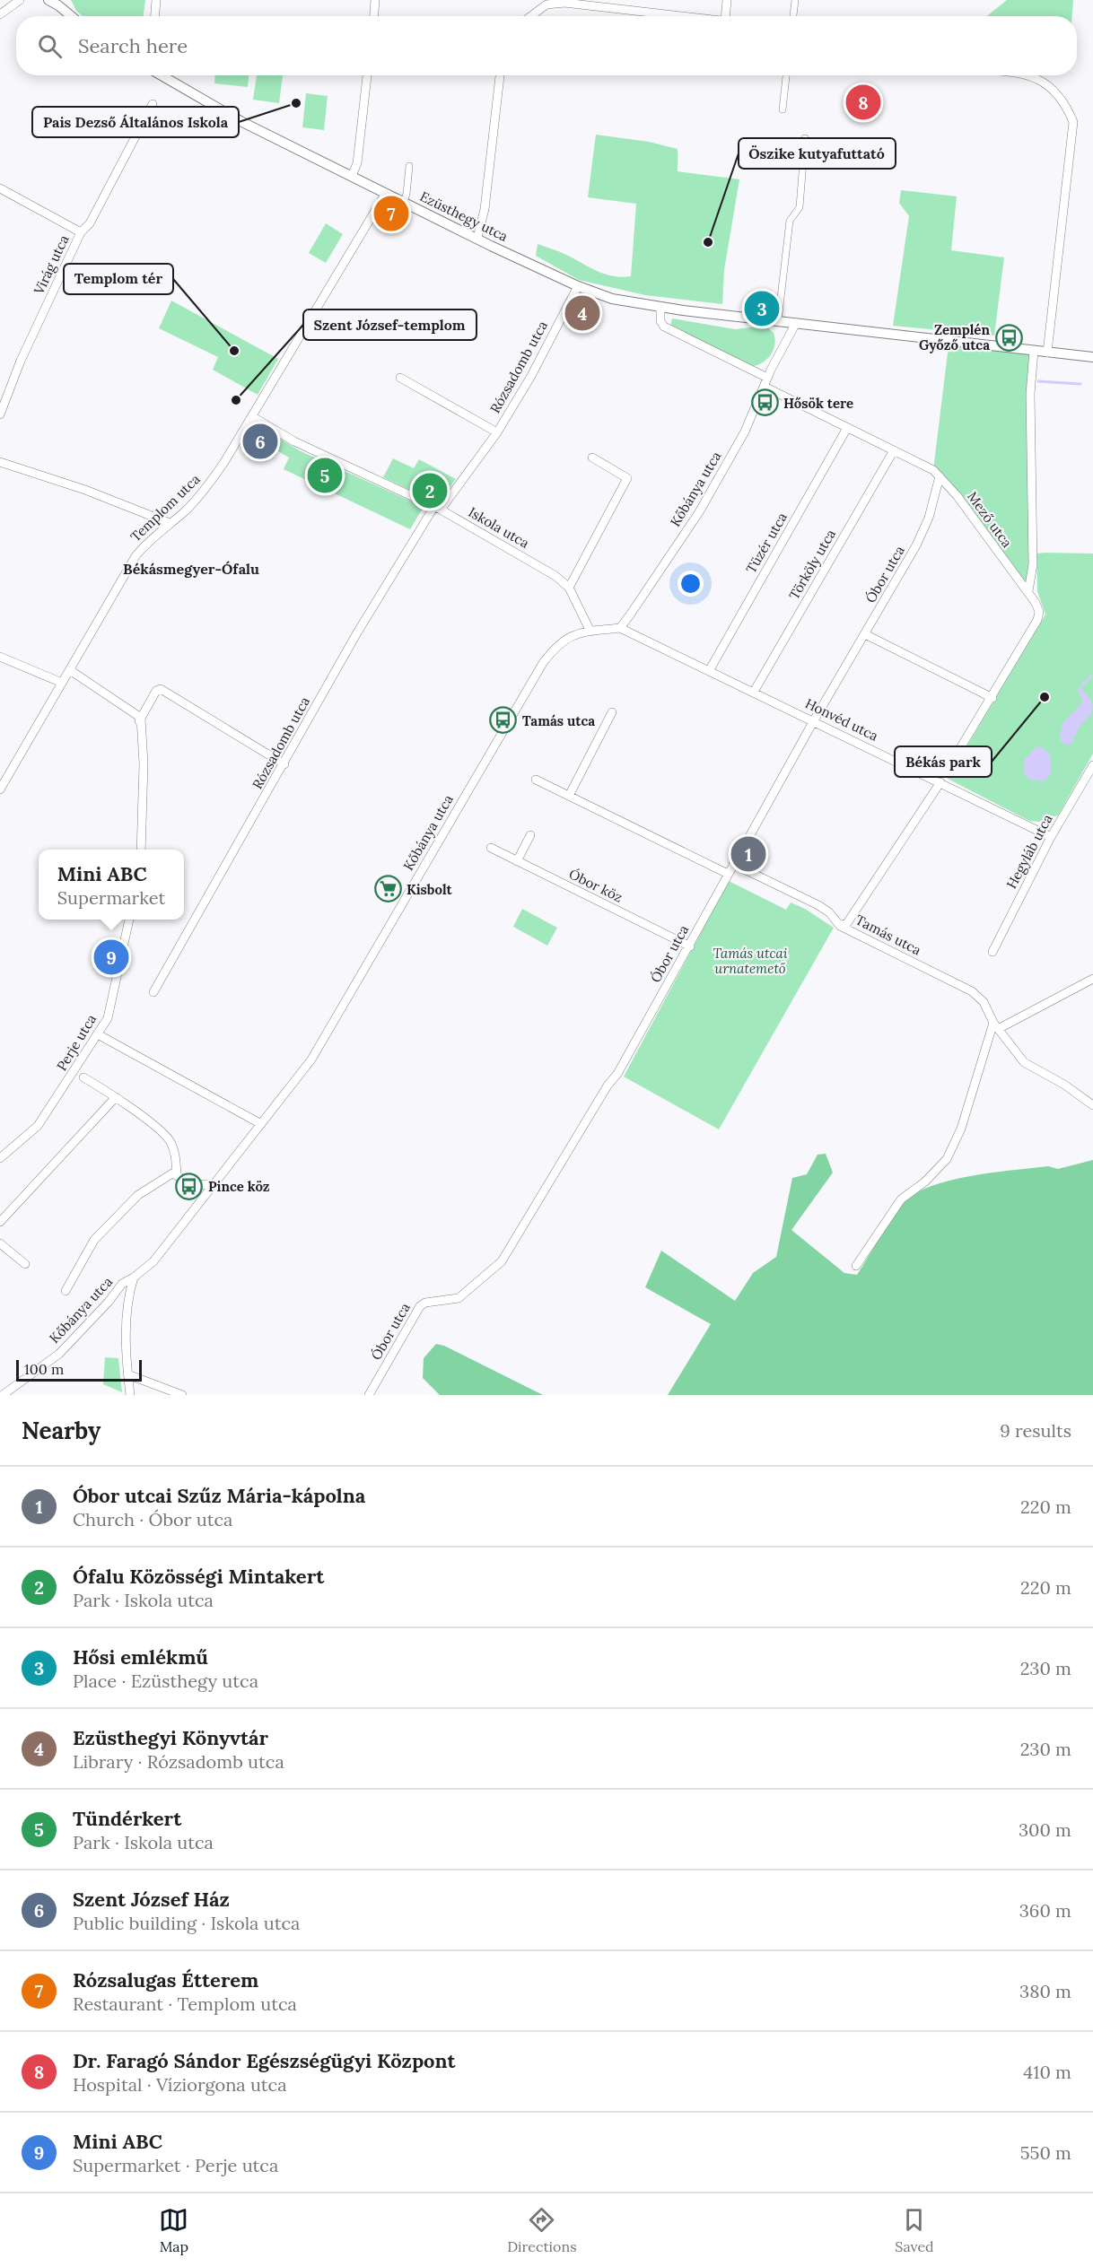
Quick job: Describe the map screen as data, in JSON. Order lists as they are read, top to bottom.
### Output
{
  "streets": {
    "street": [
      "Ezüsthegy utca",
      "Virág utca",
      "Rózsadomb utca",
      "Kőbánya utca",
      "Templom utca",
      "Mező utca",
      "Iskola utca",
      "Tüzér utca",
      "Törköly utca",
      "Óbor utca",
      "Honvéd utca",
      "Hegyláb utca",
      "Óbor köz",
      "Tamás utca",
      "Perje utca"
    ]
  },
  "crossings": [
    ["Ezüsthegy utca", "Rózsadomb utca"],
    ["Ezüsthegy utca", "Templom utca"],
    ["Rózsadomb utca", "Iskola utca"],
    ["Kőbánya utca", "Mező utca"],
    ["Kőbánya utca", "Iskola utca"],
    ["Kőbánya utca", "Honvéd utca"],
    ["Templom utca", "Iskola utca"],
    ["Mező utca", "Tüzér utca"],
    ["Mező utca", "Törköly utca"],
    ["Mező utca", "Óbor utca"],
    ["Tüzér utca", "Honvéd utca"],
    ["Törköly utca", "Honvéd utca"],
    ["Óbor utca", "Honvéd utca"],
    ["Óbor utca", "Óbor köz"],
    ["Óbor utca", "Tamás utca"],
    ["Honvéd utca", "Hegyláb utca"]
  ],
  "districts": ["Békásmegyer-Ófalu"],
  "parks": ["Tamás utcai urnatemető"],
  "places": {
    "other": [
      "Pais Dezső Általános Iskola",
      "Öszike kutyafuttató",
      "Templom tér",
      "Szent József-templom",
      "Békás park"
    ],
    "bus stop": [
      "Zemplén Győző utca",
      "Hősök tere",
      "Tamás utca",
      "Pince köz"
    ],
    "supermarket": ["Kisbolt"]
  },
  "scale_bar": "100 m",
  "page": {
    "search": "Search here",
    "pins": [
      "8",
      "7",
      "3",
      "4",
      "6",
      "5",
      "2",
      "1",
      "9"
    ],
    "popup": ["Mini ABC", "Supermarket"],
    "scale": "100 m",
    "heading": ["Nearby", "9 results"],
    "list": [
      {
        "mark": "1",
        "name": "Óbor utcai Szűz Mária-kápolna",
        "note": "Church · Óbor utca",
        "value": "220 m"
      },
      {
        "mark": "2",
        "name": "Ófalu Közösségi Mintakert",
        "note": "Park · Iskola utca",
        "value": "220 m"
      },
      {
        "mark": "3",
        "name": "Hősi emlékmű",
        "note": "Place · Ezüsthegy utca",
        "value": "230 m"
      },
      {
        "mark": "4",
        "name": "Ezüsthegyi Könyvtár",
        "note": "Library · Rózsadomb utca",
        "value": "230 m"
      },
      {
        "mark": "5",
        "name": "Tündérkert",
        "note": "Park · Iskola utca",
        "value": "300 m"
      },
      {
        "mark": "6",
        "name": "Szent József Ház",
        "note": "Public building · Iskola utca",
        "value": "360 m"
      },
      {
        "mark": "7",
        "name": "Rózsalugas Étterem",
        "note": "Restaurant · Templom utca",
        "value": "380 m"
      },
      {
        "mark": "8",
        "name": "Dr. Faragó Sándor Egészségügyi Központ",
        "note": "Hospital · Víziorgona utca",
        "value": "410 m"
      },
      {
        "mark": "9",
        "name": "Mini ABC",
        "note": "Supermarket · Perje utca",
        "value": "550 m"
      }
    ],
    "nav": ["Map", "Directions", "Saved"]
  }
}
